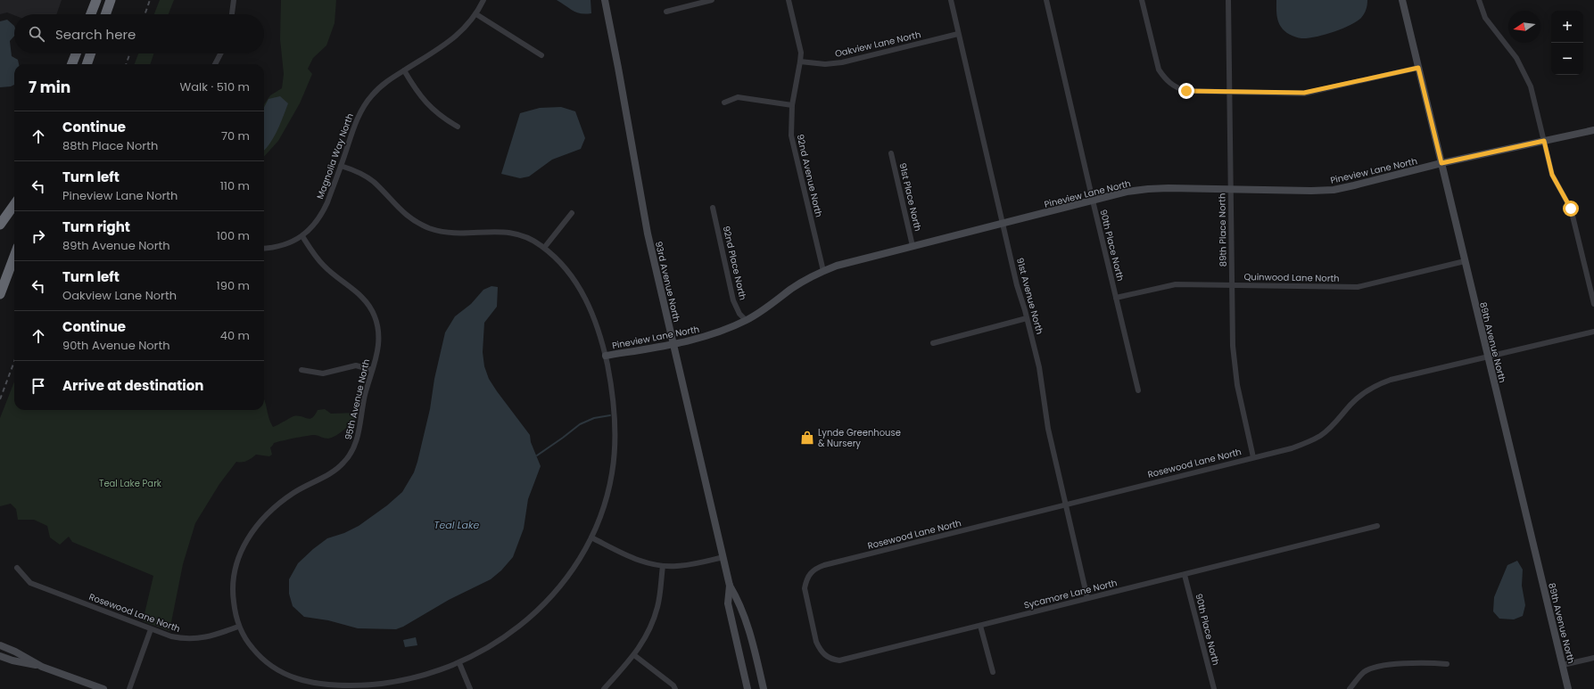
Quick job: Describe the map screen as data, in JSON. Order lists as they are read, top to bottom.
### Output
{
  "streets": {
    "street": [
      "Oakview Lane North",
      "Magnolia Way North",
      "Pineview Lane North",
      "92nd Avenue North",
      "91st Place North",
      "89th Place North",
      "90th Place North",
      "92nd Place North",
      "Quinwood Lane North",
      "93rd Avenue North",
      "91st Avenue North",
      "89th Avenue North",
      "95th Avenue North",
      "Rosewood Lane North",
      "Sycamore Lane North"
    ]
  },
  "crossings": [
    ["Oakview Lane North", "92nd Avenue North"],
    ["Oakview Lane North", "91st Avenue North"],
    ["Magnolia Way North", "95th Avenue North"],
    ["Pineview Lane North", "92nd Avenue North"],
    ["Pineview Lane North", "91st Place North"],
    ["Pineview Lane North", "89th Place North"],
    ["Pineview Lane North", "90th Place North"],
    ["Pineview Lane North", "92nd Place North"],
    ["Pineview Lane North", "93rd Avenue North"],
    ["Pineview Lane North", "91st Avenue North"],
    ["Pineview Lane North", "89th Avenue North"],
    ["89th Place North", "Quinwood Lane North"],
    ["89th Place North", "Rosewood Lane North"],
    ["90th Place North", "Quinwood Lane North"],
    ["90th Place North", "Sycamore Lane North"],
    ["Quinwood Lane North", "89th Avenue North"],
    ["91st Avenue North", "Rosewood Lane North"],
    ["91st Avenue North", "Sycamore Lane North"],
    ["89th Avenue North", "Rosewood Lane North"],
    ["95th Avenue North", "Rosewood Lane North"],
    ["Rosewood Lane North", "Sycamore Lane North"]
  ],
  "water": ["Teal Lake"],
  "parks": ["Teal Lake Park"],
  "places": {
    "shop": ["Lynde Greenhouse & Nursery"]
  },
  "north": "left",
  "page": {
    "map_buttons": ["+", "−"],
    "search": "Search here",
    "heading": ["7 min", "Walk · 510 m"],
    "list": [
      ["Continue", "88th Place North", "70 m"],
      ["Turn left", "Pineview Lane North", "110 m"],
      ["Turn right", "89th Avenue North", "100 m"],
      ["Turn left", "Oakview Lane North", "190 m"],
      ["Continue", "90th Avenue North", "40 m"],
      "Arrive at destination"
    ]
  }
}
